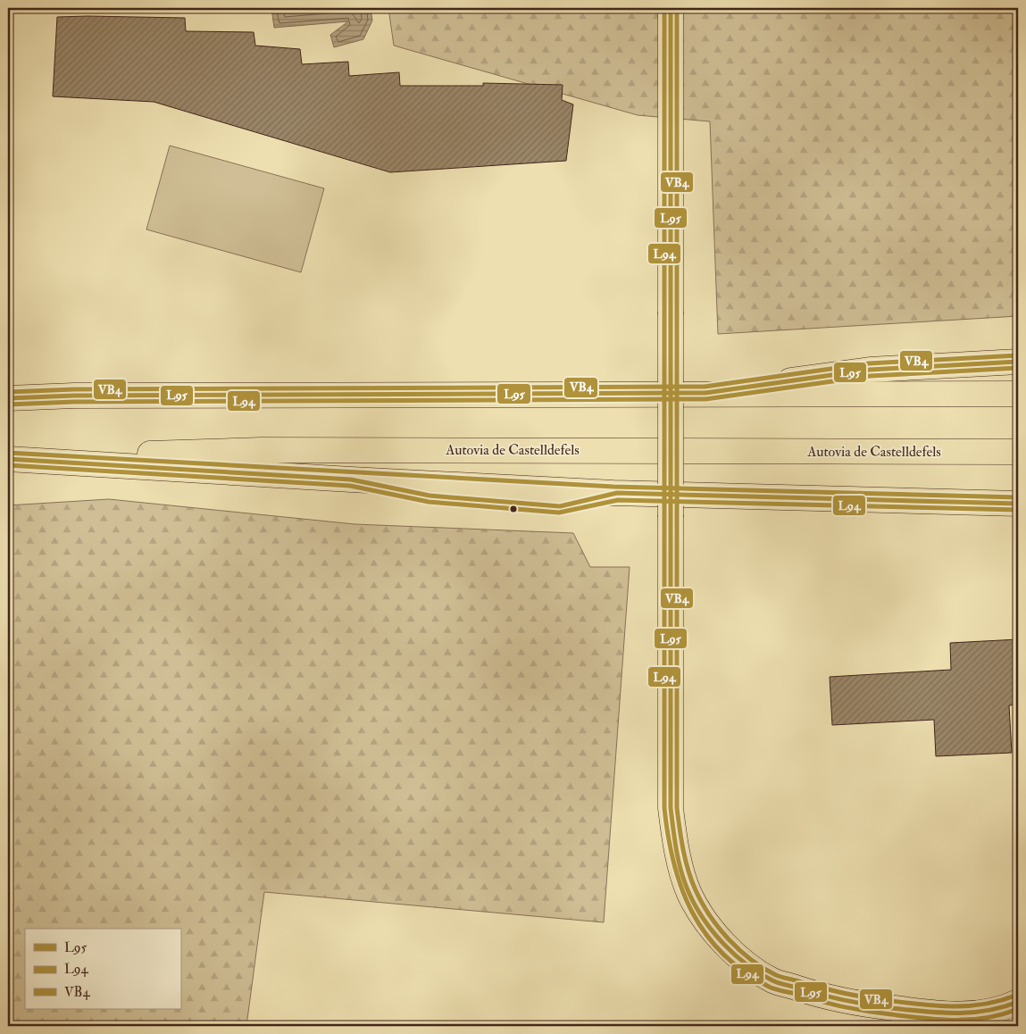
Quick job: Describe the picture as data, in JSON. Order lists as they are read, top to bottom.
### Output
{
  "streets": {
    "highway": ["Autovia de Castelldefels"]
  },
  "lines": ["transit line L95", "transit line L94", "transit line VB4"],
  "legend": ["L95", "L94", "VB4"]
}
